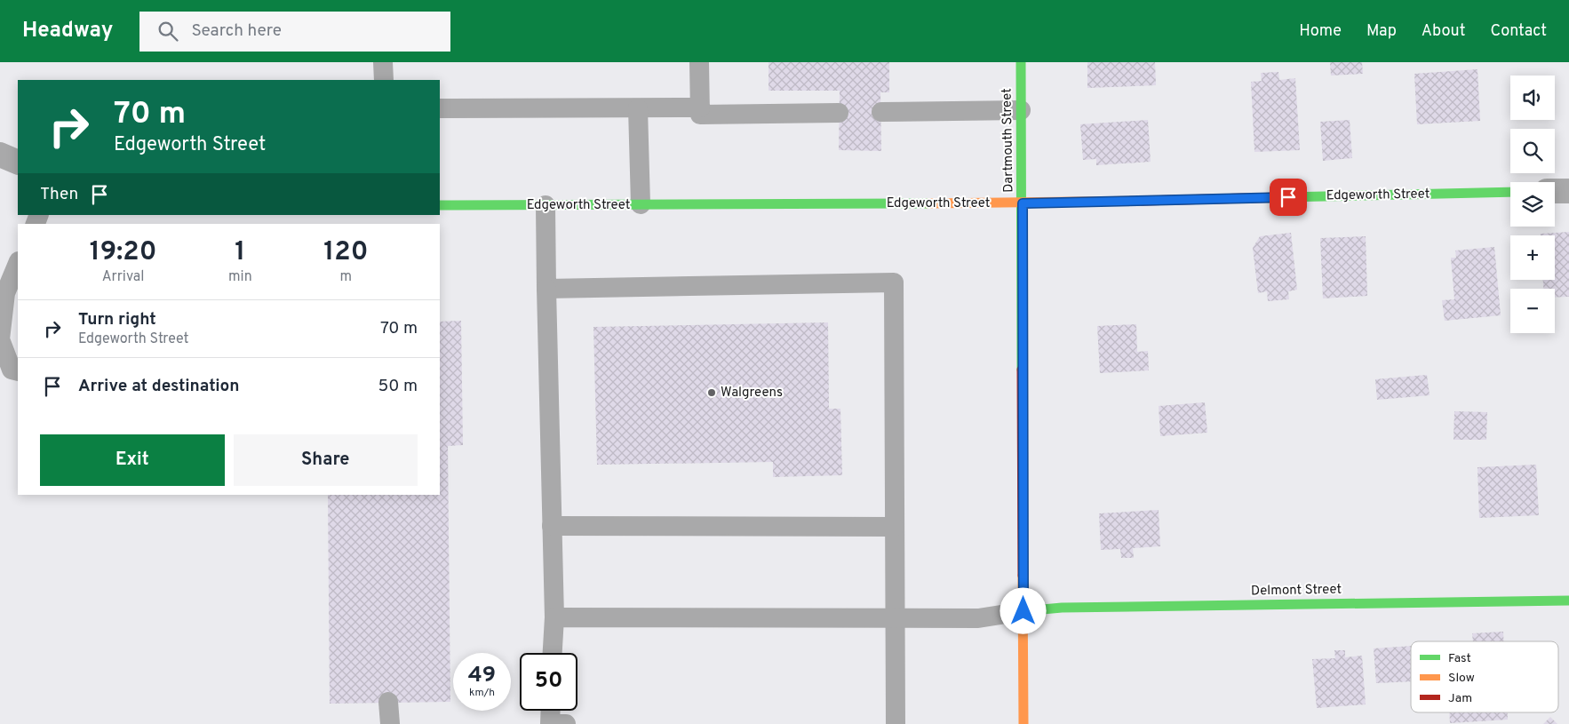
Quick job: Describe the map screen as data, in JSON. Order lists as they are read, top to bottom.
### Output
{
  "streets": {
    "street": ["Dartmouth Street", "Edgeworth Street", "Delmont Street"]
  },
  "crossings": [
    ["Dartmouth Street", "Edgeworth Street"],
    ["Dartmouth Street", "Delmont Street"]
  ],
  "places": ["Walgreens"],
  "legend": ["Fast", "Slow", "Jam"],
  "page": {
    "header": "Headway",
    "search": "Search here",
    "nav": [
      "Home",
      "Map",
      "About",
      "Contact"
    ],
    "map_buttons": ["+", "−"],
    "turn": ["70 m", "Edgeworth Street"],
    "then": "Then",
    "eta": [
      "19:20",
      "Arrival",
      "1",
      "min",
      "120",
      "m"
    ],
    "list": [
      {
        "name": "Turn right",
        "note": "Edgeworth Street",
        "value": "70 m"
      },
      {
        "name": "Arrive at destination",
        "value": "50 m"
      }
    ],
    "buttons": ["Exit", "Share"],
    "speed": "49 km/h",
    "limit": "50"
  }
}
